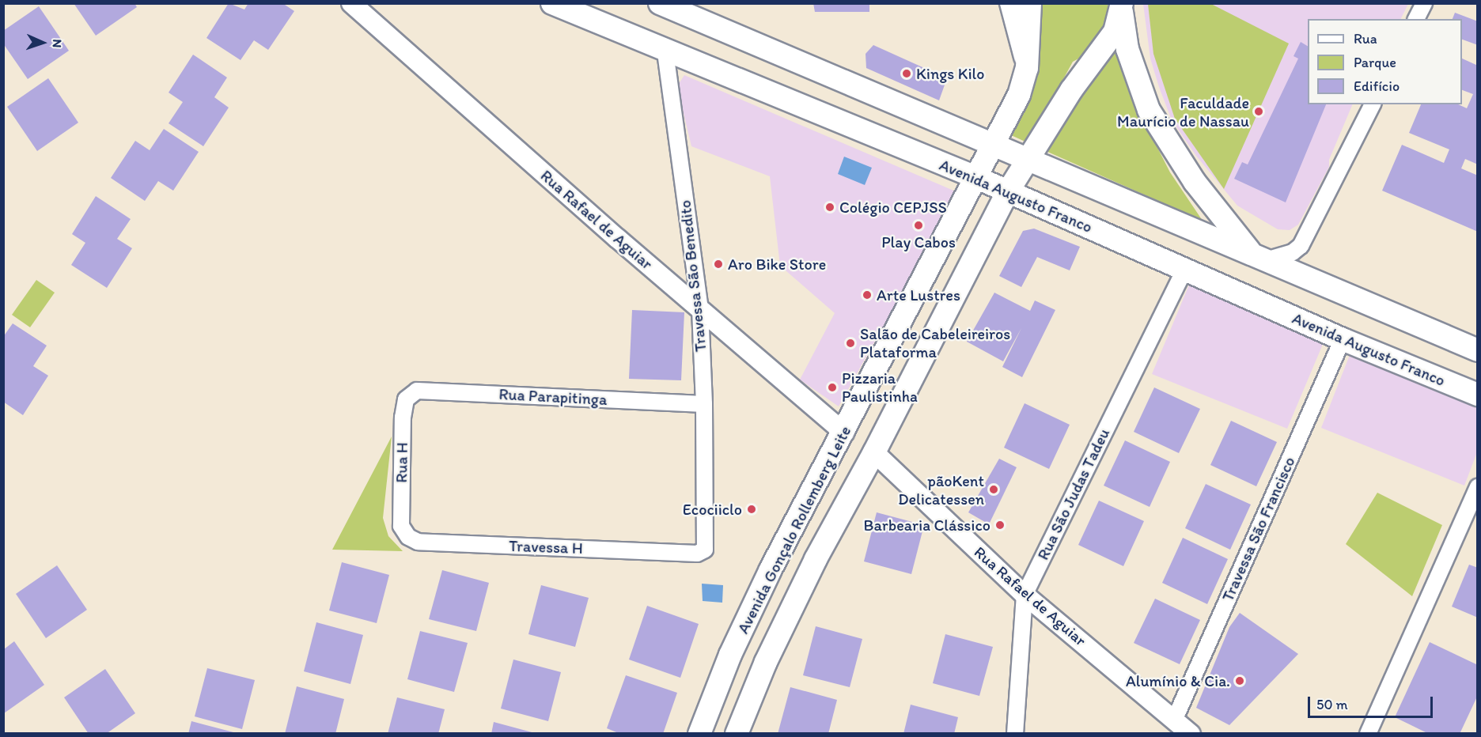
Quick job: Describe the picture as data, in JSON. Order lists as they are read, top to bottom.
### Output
{
  "streets": {
    "main road": ["Avenida Augusto Franco", "Avenida Gonçalo Rollemberg Leite"],
    "street": [
      "Rua Rafael de Aguiar",
      "Travessa São Benedito",
      "Rua Parapitinga",
      "Rua H",
      "Rua São Judas Tadeu",
      "Travessa São Francisco",
      "Travessa H"
    ]
  },
  "crossings": [
    ["Avenida Augusto Franco", "Travessa São Benedito"],
    ["Avenida Augusto Franco", "Rua São Judas Tadeu"],
    ["Avenida Augusto Franco", "Travessa São Francisco"],
    ["Avenida Augusto Franco", "Avenida Gonçalo Rollemberg Leite"],
    ["Rua Rafael de Aguiar", "Travessa São Benedito"],
    ["Rua Rafael de Aguiar", "Rua São Judas Tadeu"],
    ["Rua Rafael de Aguiar", "Travessa São Francisco"],
    ["Rua Rafael de Aguiar", "Avenida Gonçalo Rollemberg Leite"],
    ["Travessa São Benedito", "Rua Parapitinga"],
    ["Travessa São Benedito", "Travessa H"],
    ["Rua Parapitinga", "Rua H"],
    ["Rua H", "Travessa H"]
  ],
  "places": [
    "Kings Kilo",
    "Faculdade Maurício de Nassau",
    "Colégio CEPJSS",
    "Play Cabos",
    "Aro Bike Store",
    "Arte Lustres",
    "Salão de Cabeleireiros Plataforma",
    "Pizzaria Paulistinha",
    "pãoKent Delicatessen",
    "Ecociiclo",
    "Barbearia Clássico",
    "Alumínio & Cia."
  ],
  "legend": ["Rua", "Parque", "Edifício"],
  "scale_bar": "50 m",
  "north": "right"
}
